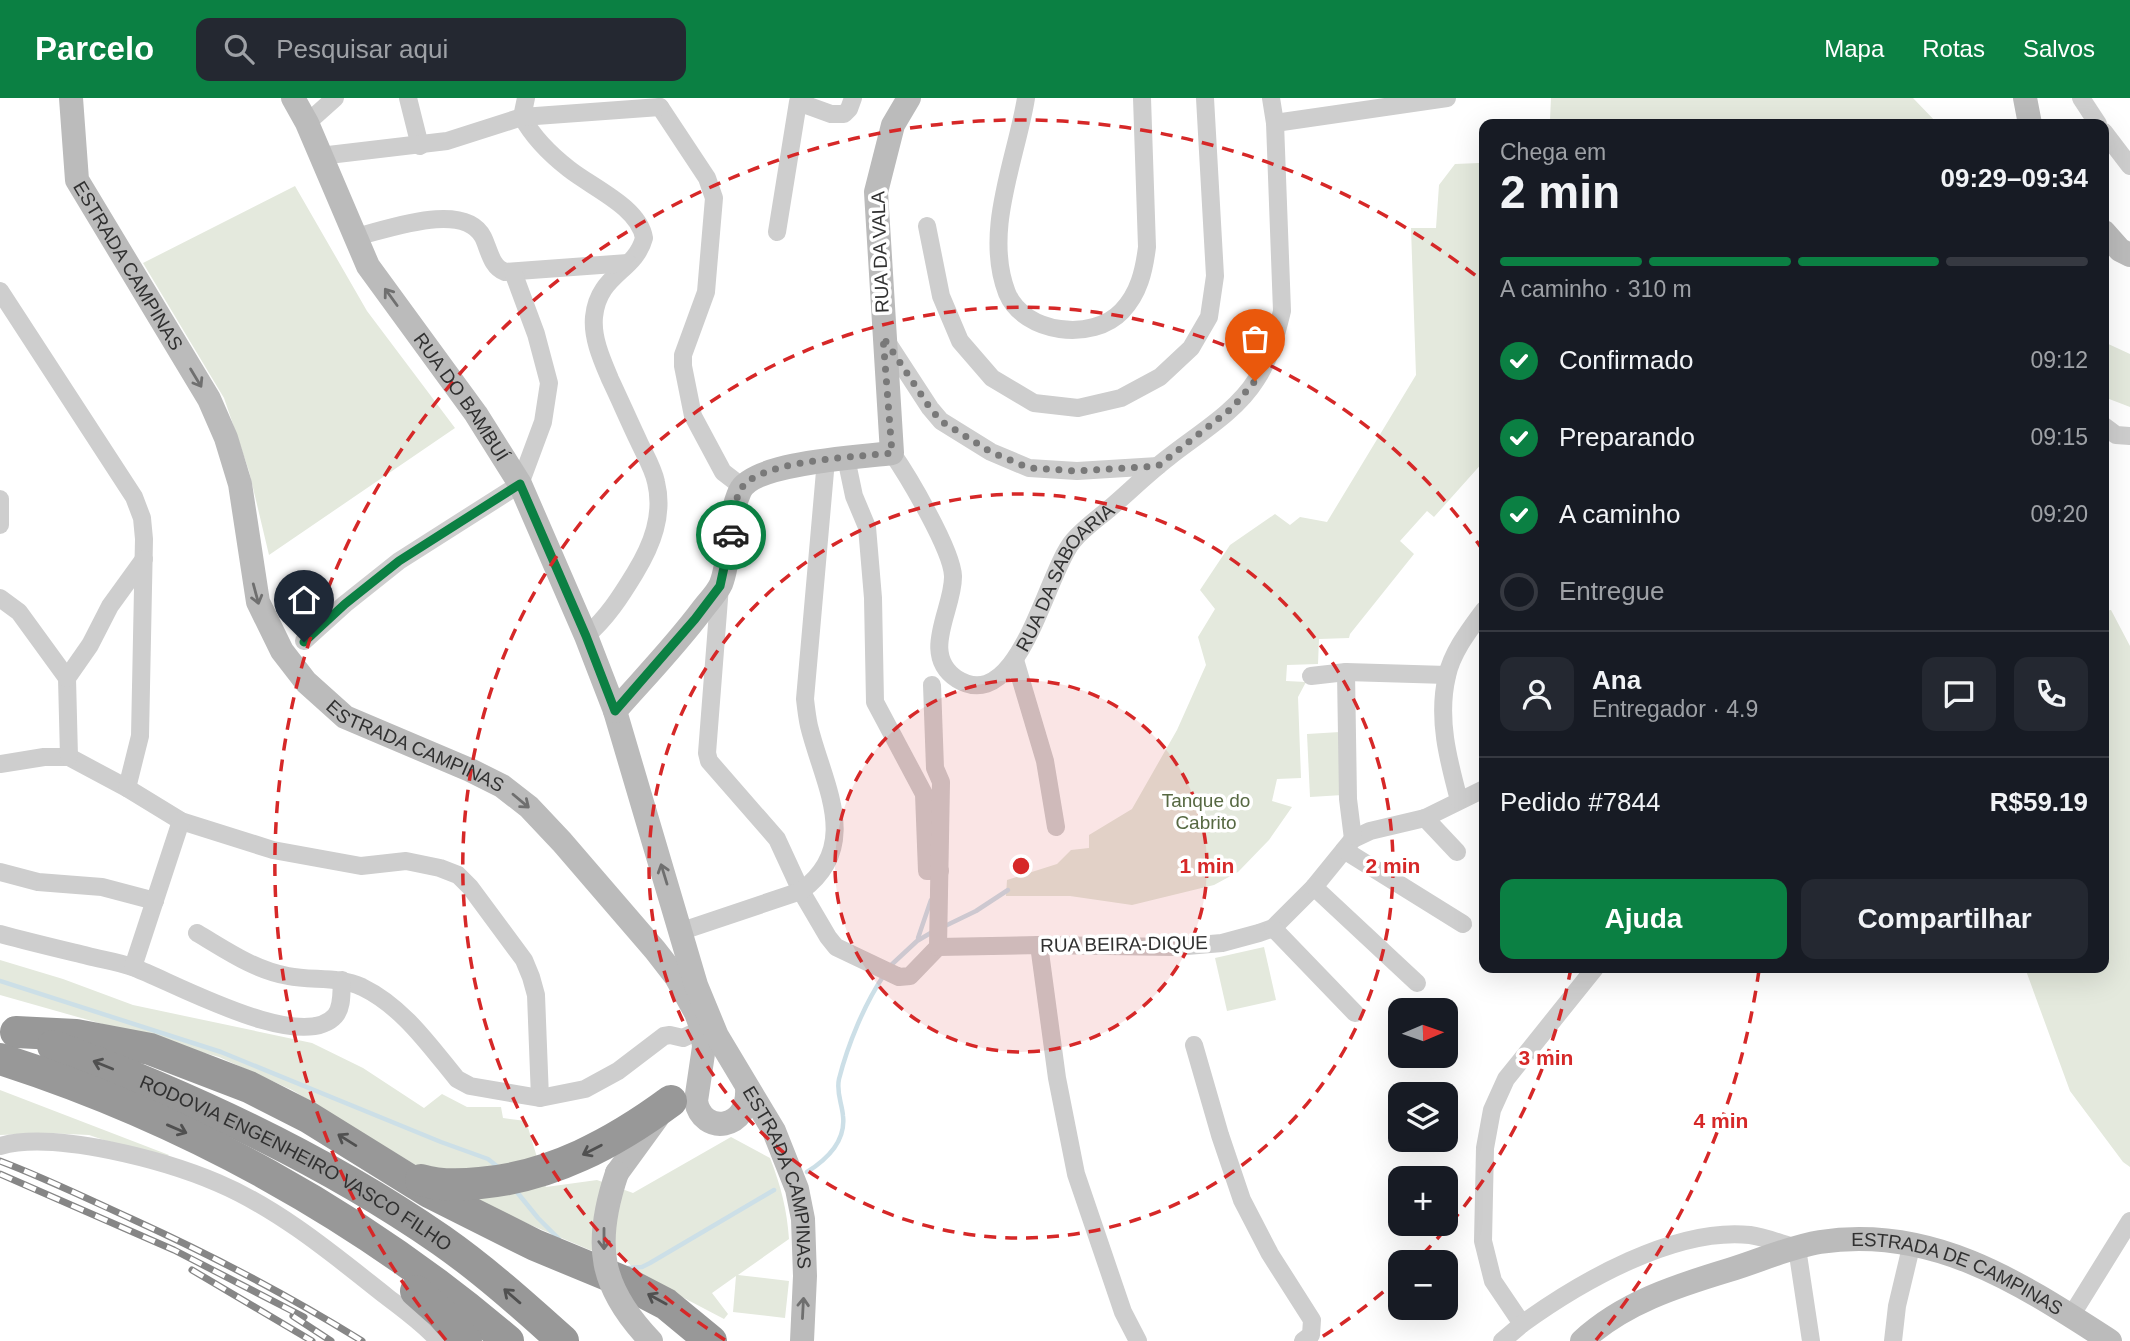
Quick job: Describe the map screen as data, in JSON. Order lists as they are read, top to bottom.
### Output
{
  "streets": {
    "highway": ["RODOVIA ENGENHEIRO VASCO FILHO"],
    "main road": [
      "RUA DA VALA",
      "ESTRADA CAMPINAS",
      "RUA DO BAMBUÍ",
      "ESTRADA DE CAMPINAS"
    ],
    "street": ["RUA DA SABOARIA", "RUA BEIRA-DIQUE"]
  },
  "crossings": [
    ["RUA DA VALA", "RUA DA SABOARIA"],
    ["ESTRADA CAMPINAS", "RUA DO BAMBUÍ"]
  ],
  "one_way": ["RUA DO BAMBUÍ"],
  "parks": ["Tanque do Cabrito"],
  "north": "right",
  "page": {
    "header": "Parcelo",
    "search": "Pesquisar aqui",
    "nav": ["Mapa", "Rotas", "Salvos"],
    "heading": ["2 min", "Chega em", "09:29–09:34"],
    "panel": [
      "Ana",
      "Entregador · 4.9",
      "Pedido #7844",
      "R$59.19"
    ],
    "bar": "A caminho · 310 m",
    "list": [
      ["Confirmado", "09:12"],
      ["Preparando", "09:15"],
      ["A caminho", "09:20"],
      "Entregue"
    ],
    "buttons": ["Ajuda", "Compartilhar"],
    "map_buttons": ["+", "−"]
  },
  "rings": [
    "1 min",
    "2 min",
    "3 min",
    "4 min"
  ]
}
